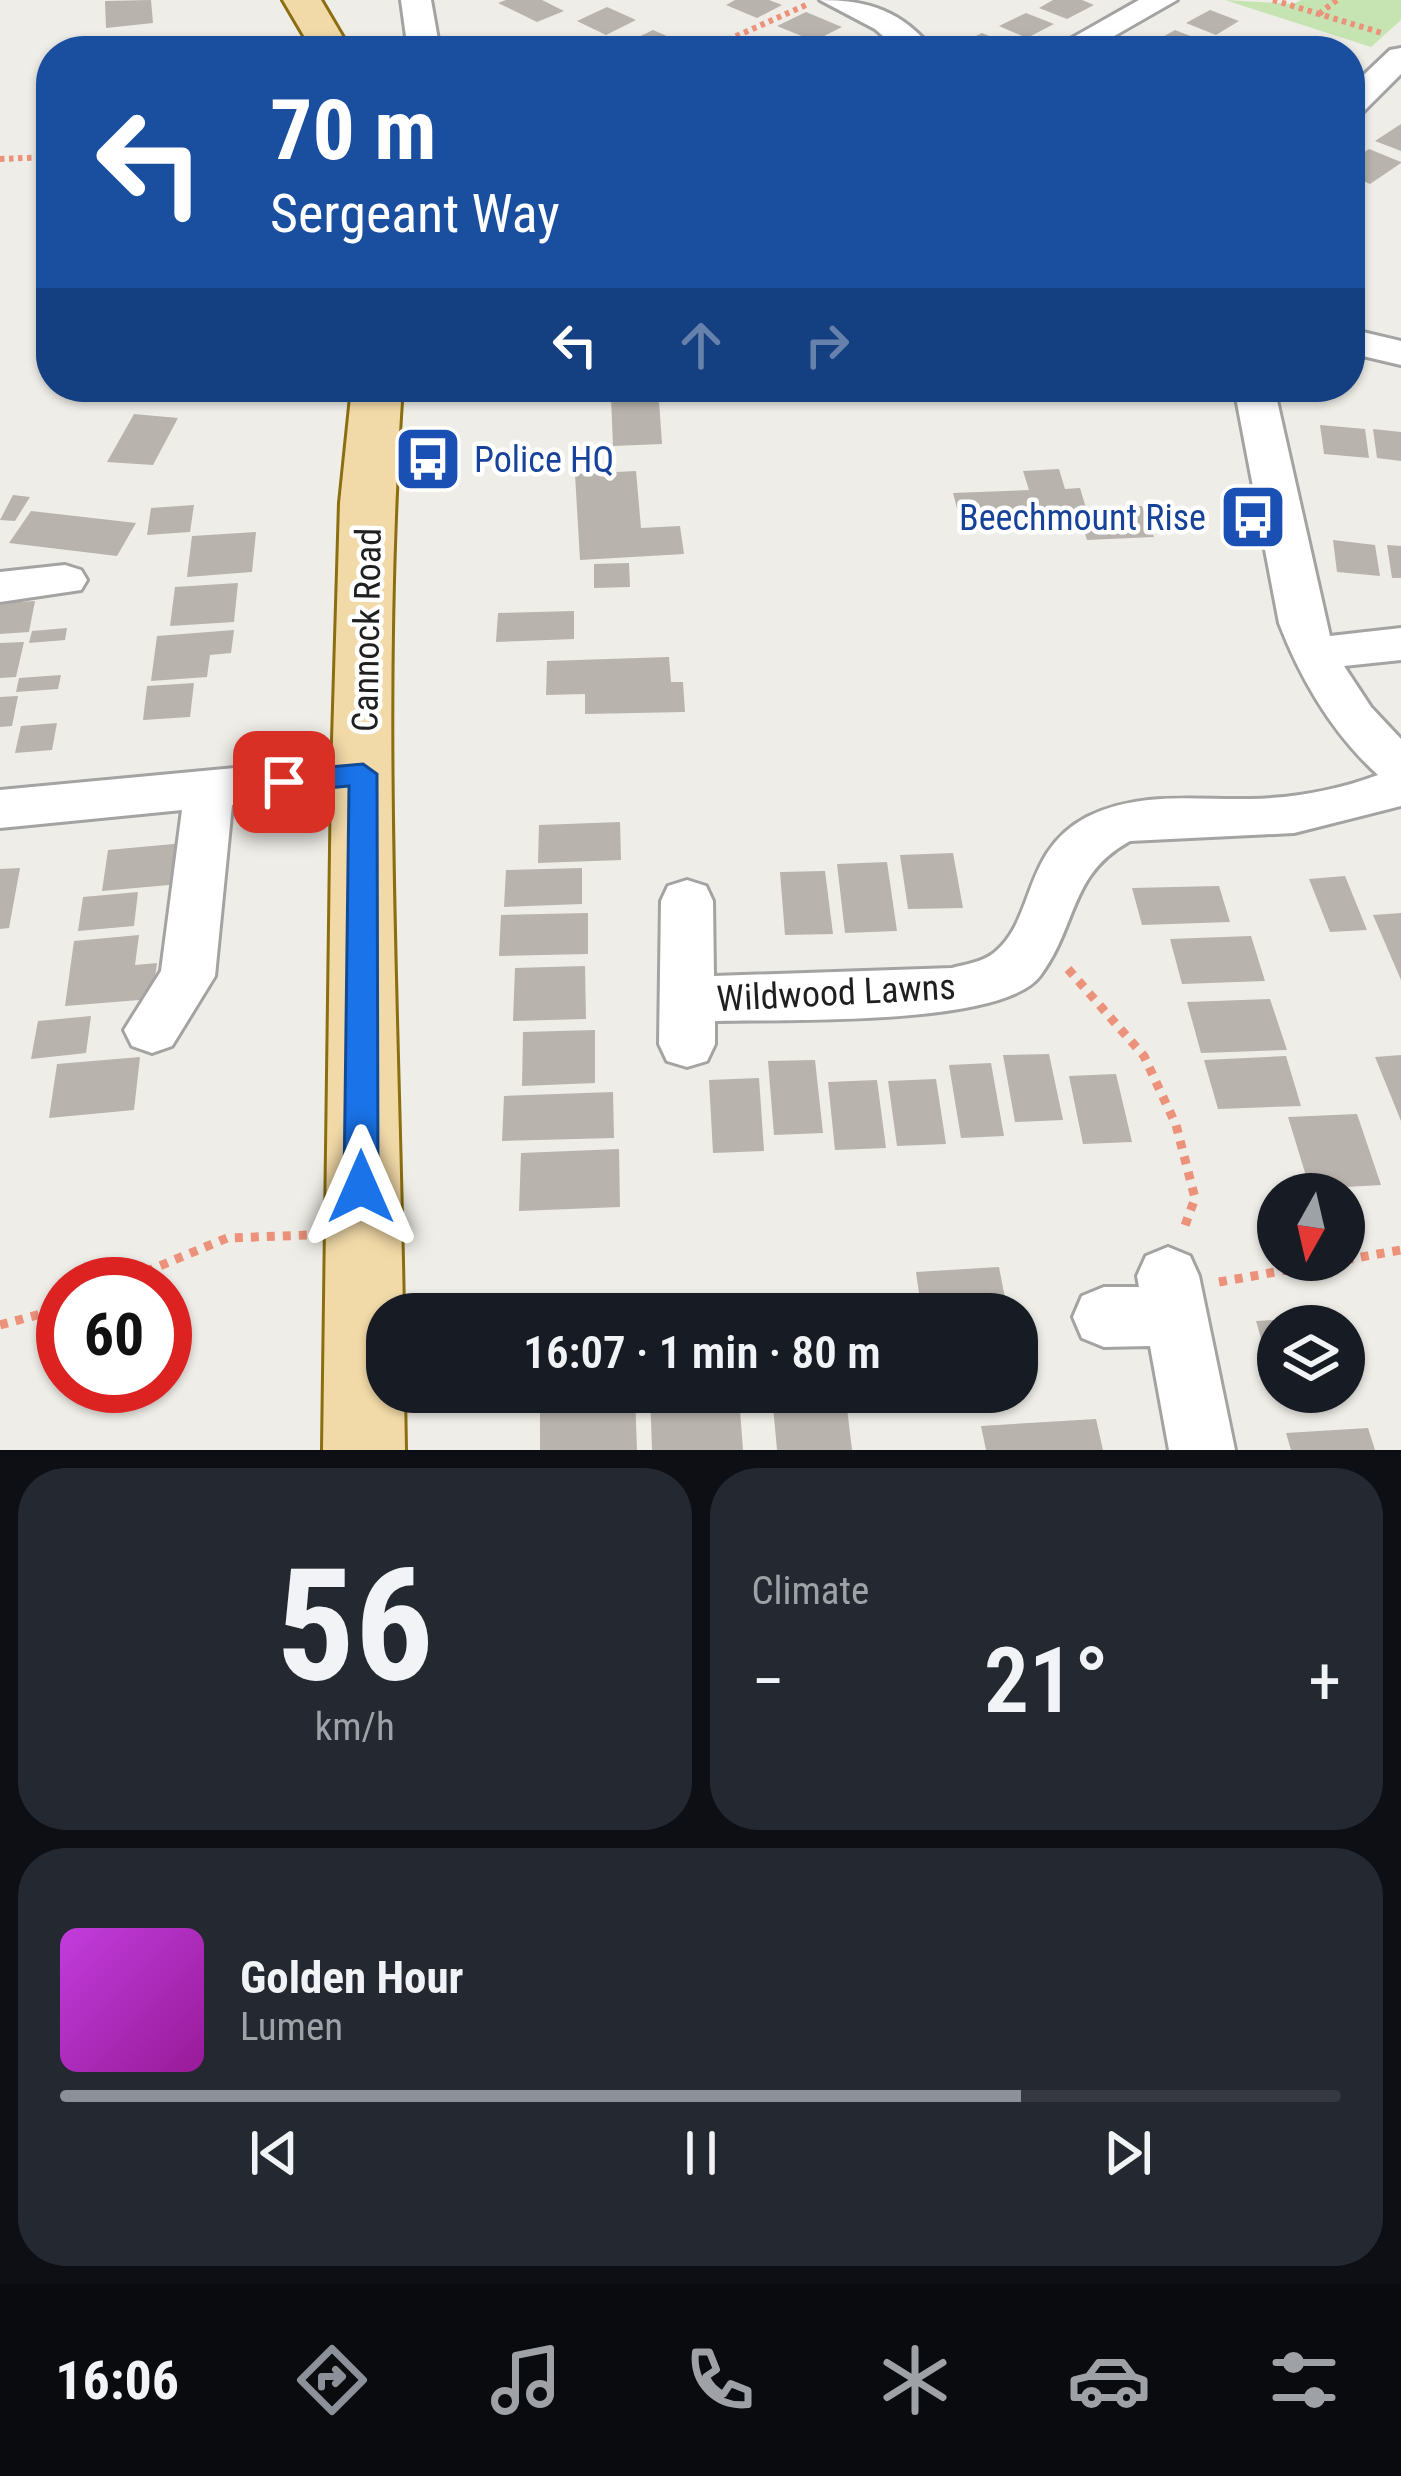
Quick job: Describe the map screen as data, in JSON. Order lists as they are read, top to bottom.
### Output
{
  "streets": {
    "main road": ["Cannock Road"],
    "street": ["Wildwood Lawns"]
  },
  "places": {
    "bus stop": ["Police HQ", "Beechmount Rise"]
  },
  "north": "bottom",
  "page": {
    "turn": ["70 m", "Sergeant Way"],
    "limit": "60",
    "trip": "16:07 · 1 min · 80 m",
    "tile": [
      ["56", "km/h"],
      "Climate"
    ],
    "heat": ["−", "21°", "+"],
    "song": ["Golden Hour", "Lumen"],
    "tabs": "16:06"
  }
}
